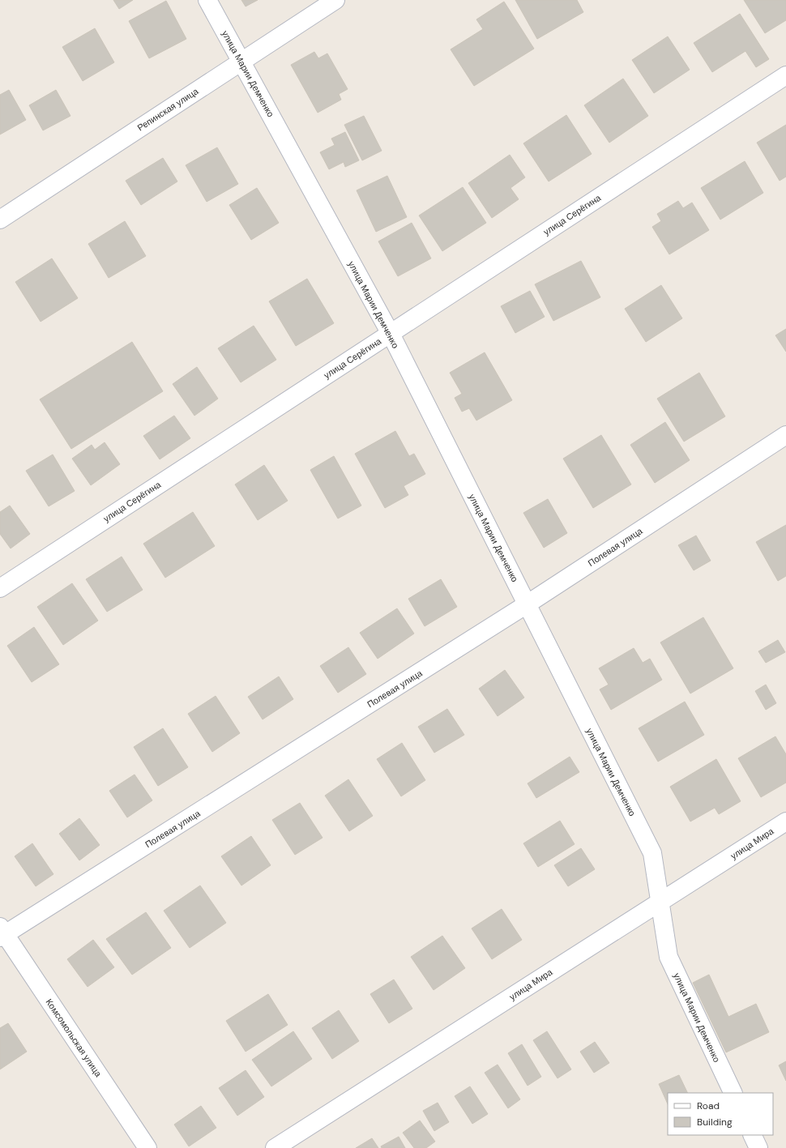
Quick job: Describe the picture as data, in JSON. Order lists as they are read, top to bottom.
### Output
{
  "streets": {
    "street": [
      "улица Марии Демченко",
      "Репинская улица",
      "улица Серёгина",
      "Полевая улица",
      "улица Мира",
      "Комсомольская улица"
    ]
  },
  "crossings": [
    ["улица Марии Демченко", "Репинская улица"],
    ["улица Марии Демченко", "улица Серёгина"],
    ["улица Марии Демченко", "Полевая улица"],
    ["улица Марии Демченко", "улица Мира"],
    ["Полевая улица", "Комсомольская улица"]
  ],
  "legend": ["Road", "Building"]
}
